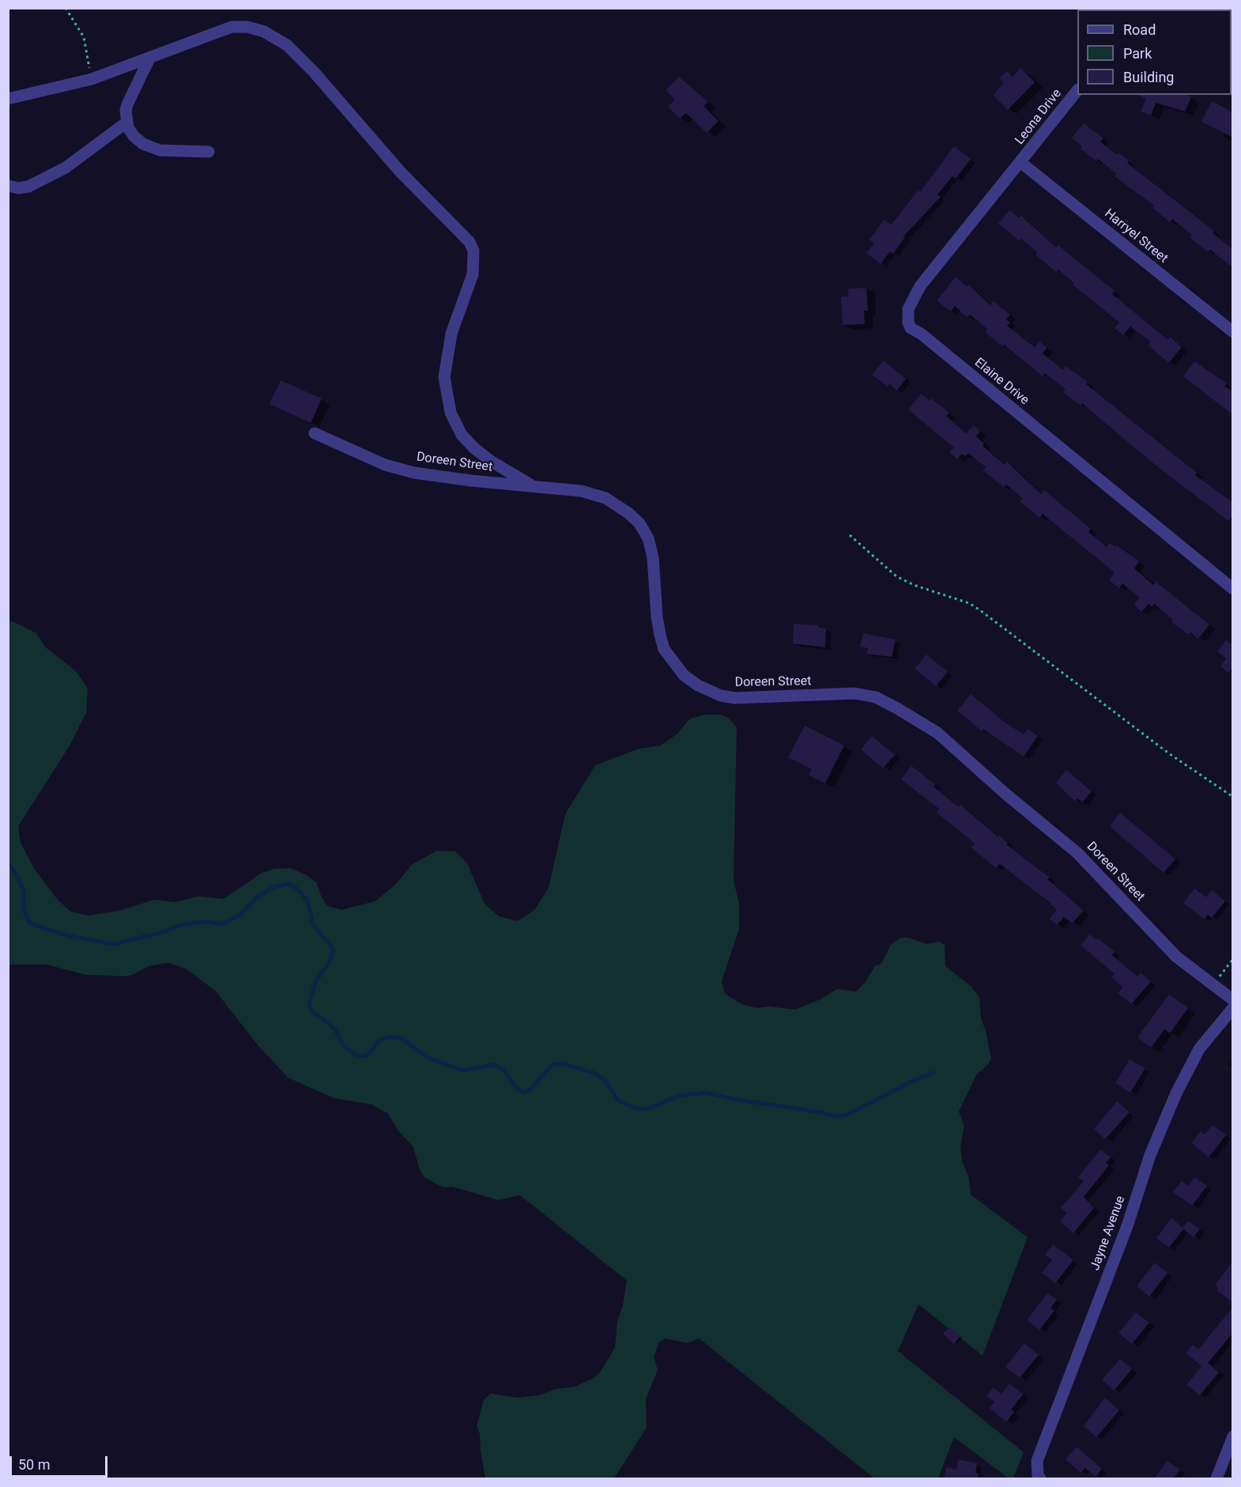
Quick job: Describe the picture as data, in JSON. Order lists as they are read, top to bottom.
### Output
{
  "streets": {
    "street": [
      "Leona Drive",
      "Harryel Street",
      "Elaine Drive",
      "Doreen Street",
      "Jayne Avenue"
    ]
  },
  "crossings": [
    ["Leona Drive", "Harryel Street"],
    ["Leona Drive", "Elaine Drive"],
    ["Harryel Street", "Elaine Drive"]
  ],
  "legend": ["Road", "Park", "Building"],
  "scale_bar": "50 m"
}
